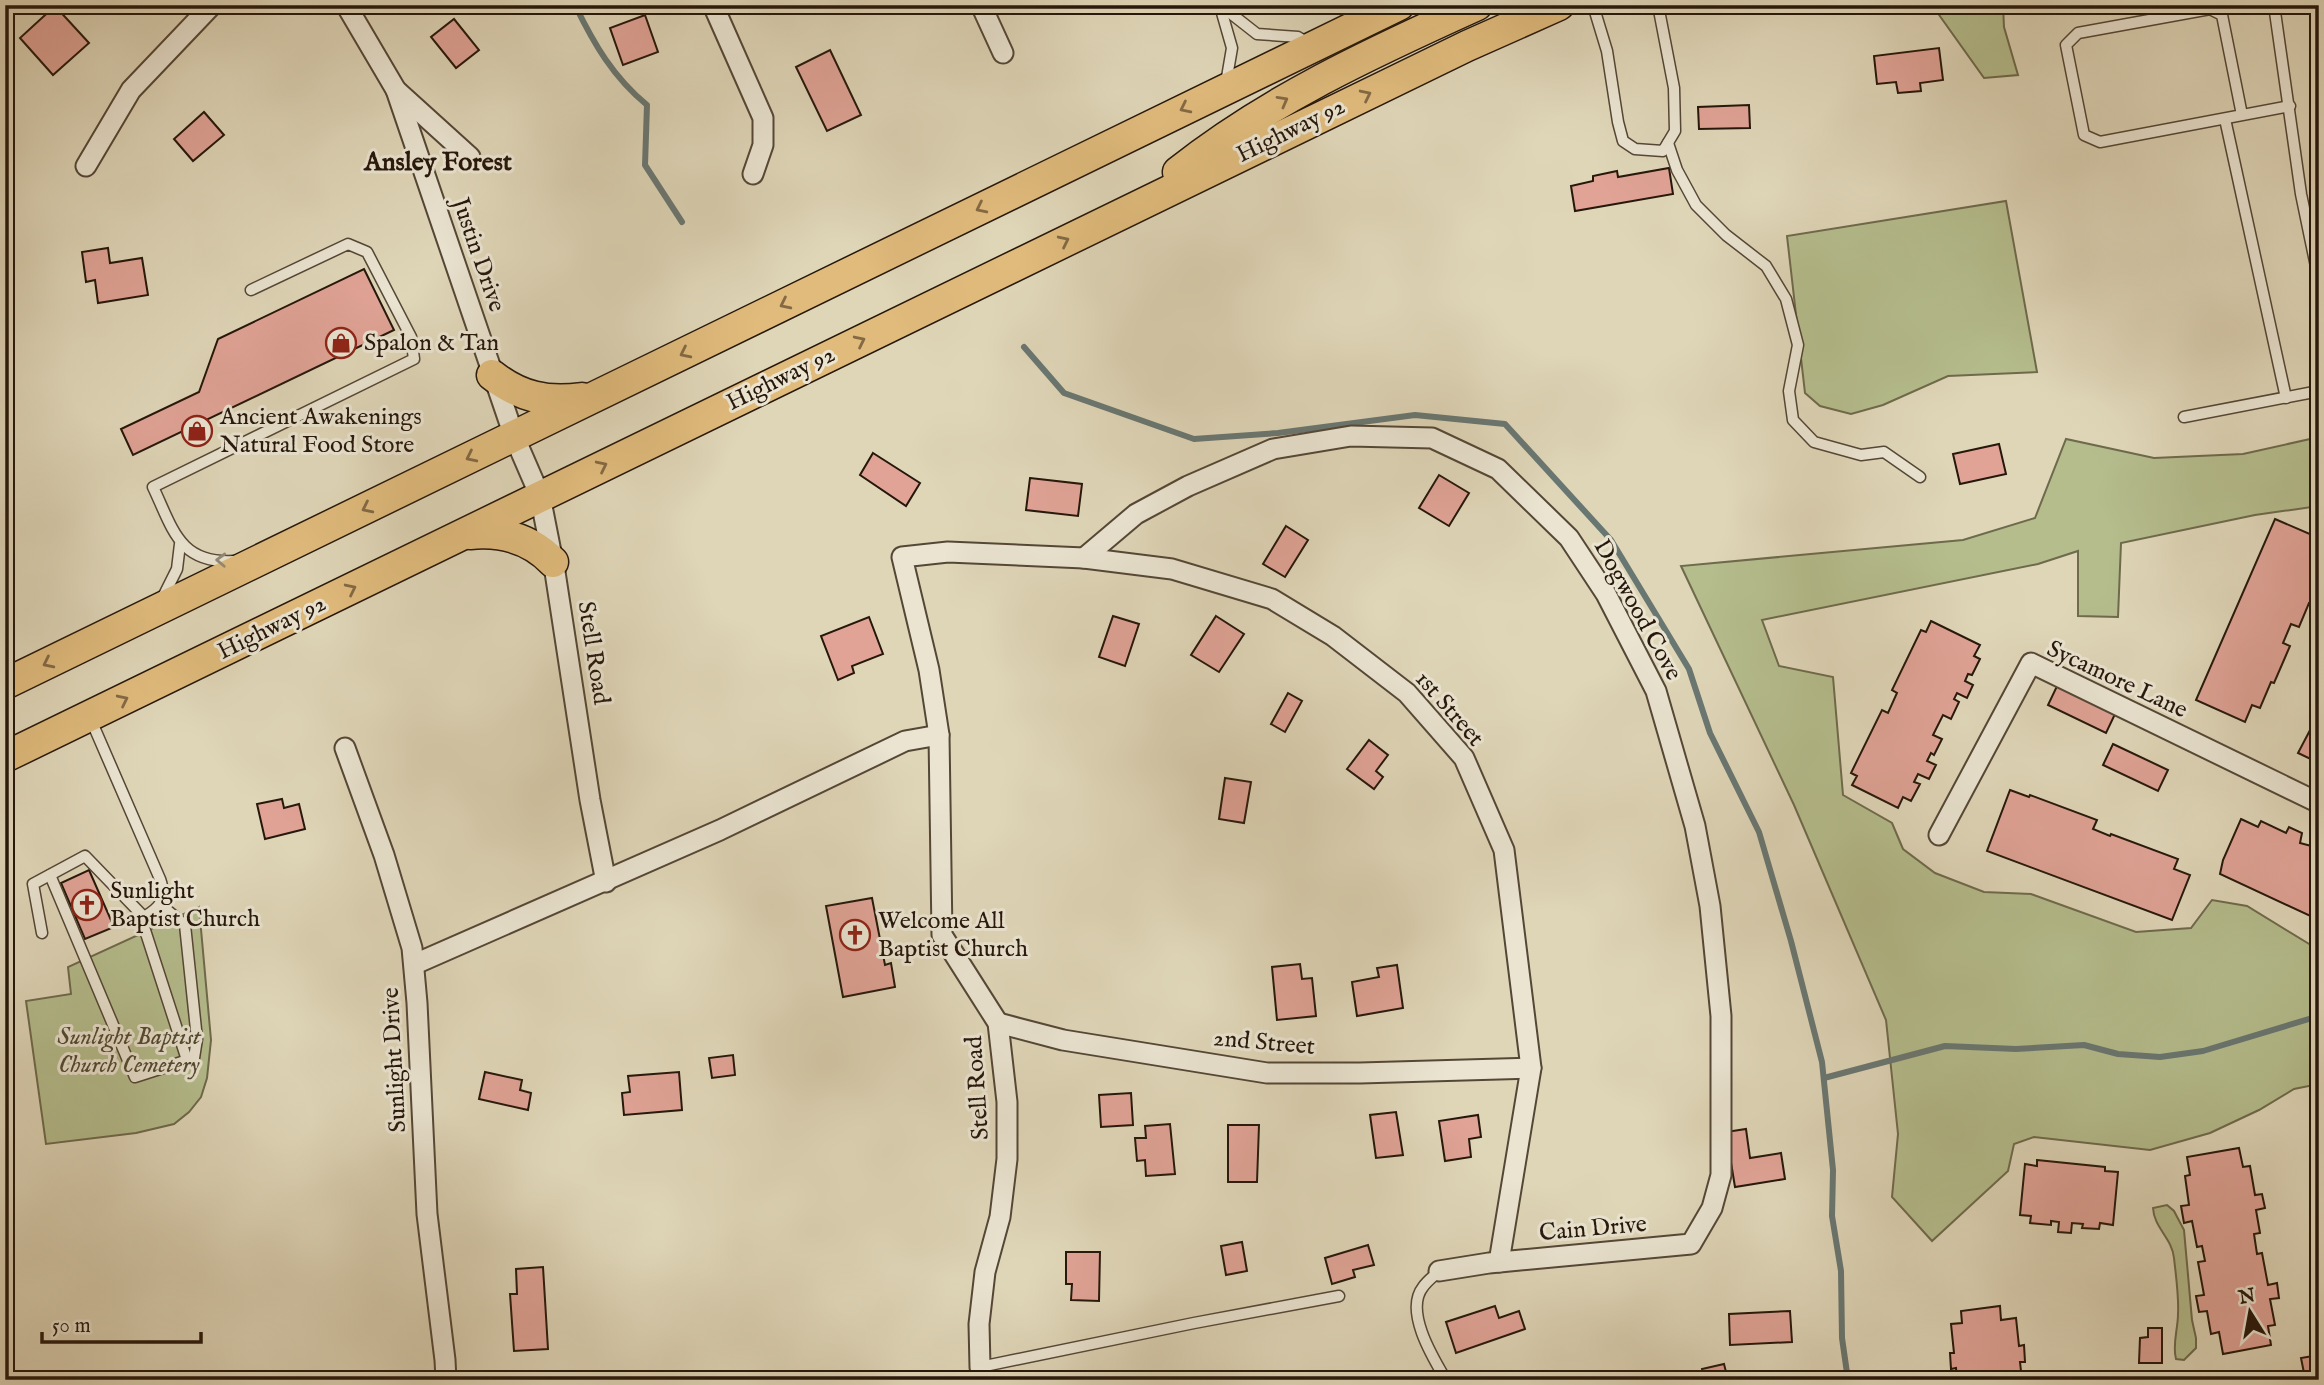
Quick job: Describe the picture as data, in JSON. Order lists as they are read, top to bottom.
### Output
{
  "streets": {
    "main road": ["Highway 92"],
    "street": [
      "Justin Drive",
      "Dogwood Cove",
      "Stell Road",
      "Sycamore Lane",
      "1st Street",
      "2nd Street",
      "Sunlight Drive",
      "Cain Drive"
    ]
  },
  "crossings": [
    ["Highway 92", "Stell Road"],
    ["Justin Drive", "Stell Road"],
    ["Dogwood Cove", "1st Street"],
    ["Dogwood Cove", "Cain Drive"],
    ["Stell Road", "1st Street"],
    ["Stell Road", "2nd Street"],
    ["1st Street", "2nd Street"],
    ["1st Street", "Cain Drive"]
  ],
  "districts": ["Ansley Forest"],
  "parks": ["Sunlight Baptist Church Cemetery"],
  "places": {
    "shop": ["Spalon & Tan", "Ancient Awakenings Natural Food Store"],
    "church": ["Sunlight Baptist Church", "Welcome All Baptist Church"]
  },
  "scale_bar": "50 m",
  "north": "top"
}
